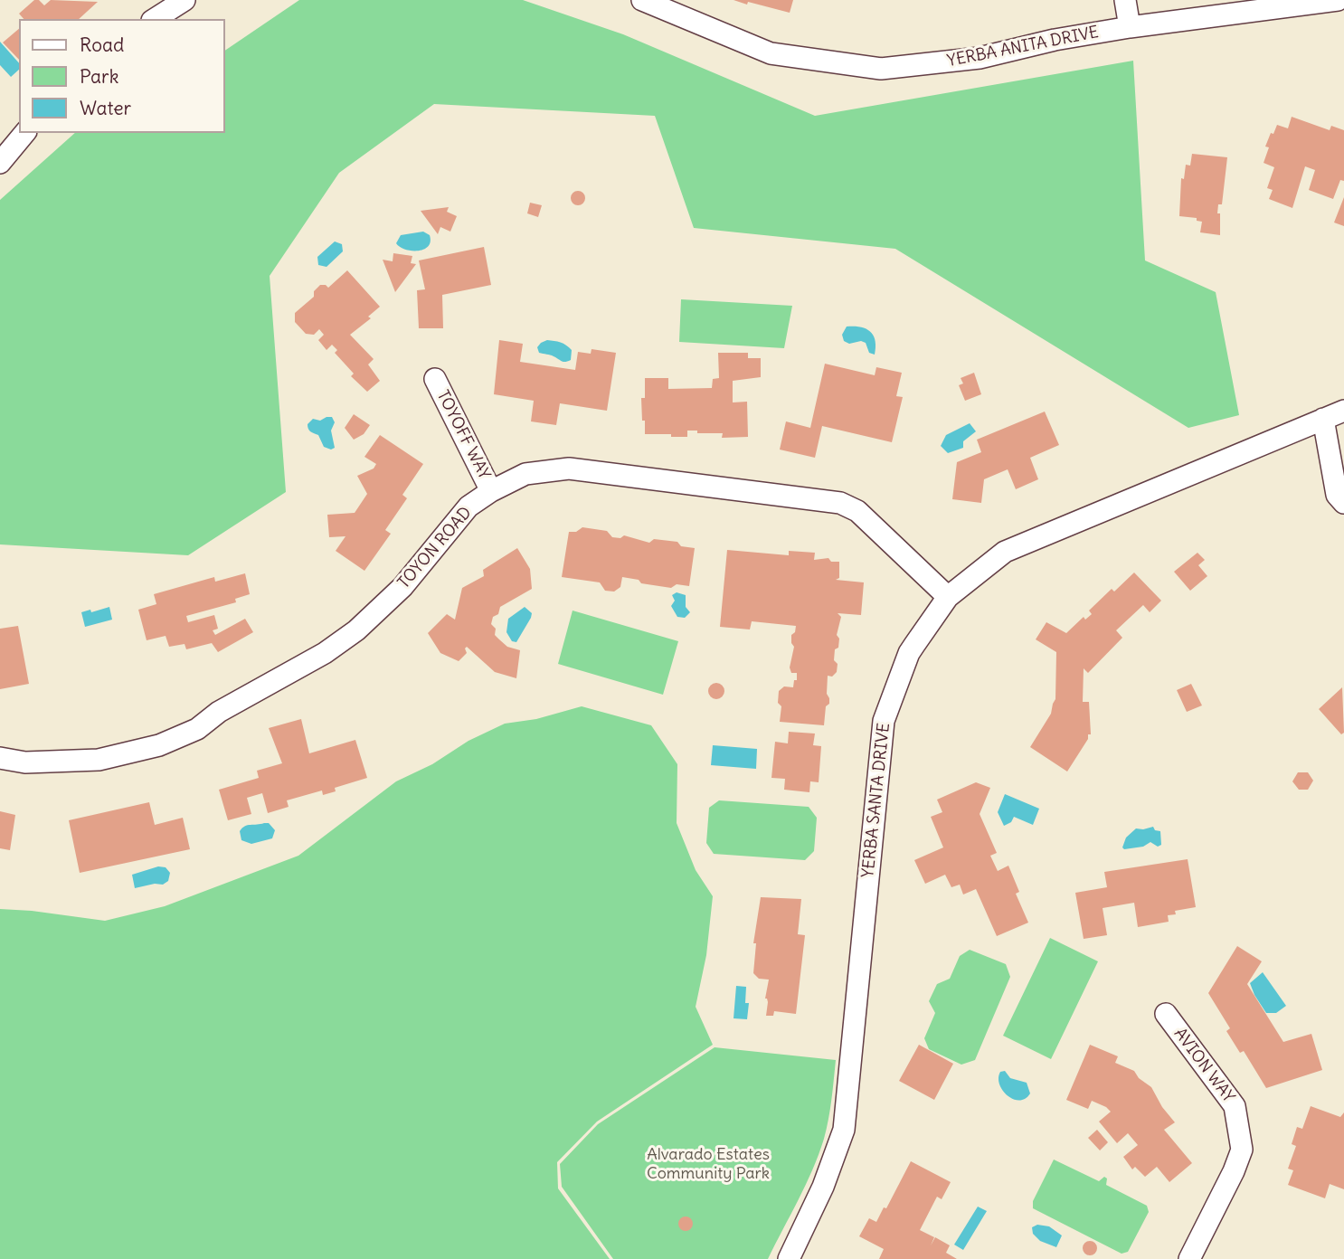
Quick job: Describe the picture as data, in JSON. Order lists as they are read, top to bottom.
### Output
{
  "streets": {
    "street": [
      "YERBA ANITA DRIVE",
      "TOYOFF WAY",
      "TOYON ROAD",
      "YERBA SANTA DRIVE",
      "AVION WAY"
    ]
  },
  "crossings": [
    ["TOYOFF WAY", "TOYON ROAD"],
    ["TOYON ROAD", "YERBA SANTA DRIVE"]
  ],
  "parks": ["Alvarado Estates Community Park"],
  "legend": ["Road", "Park", "Water"]
}
